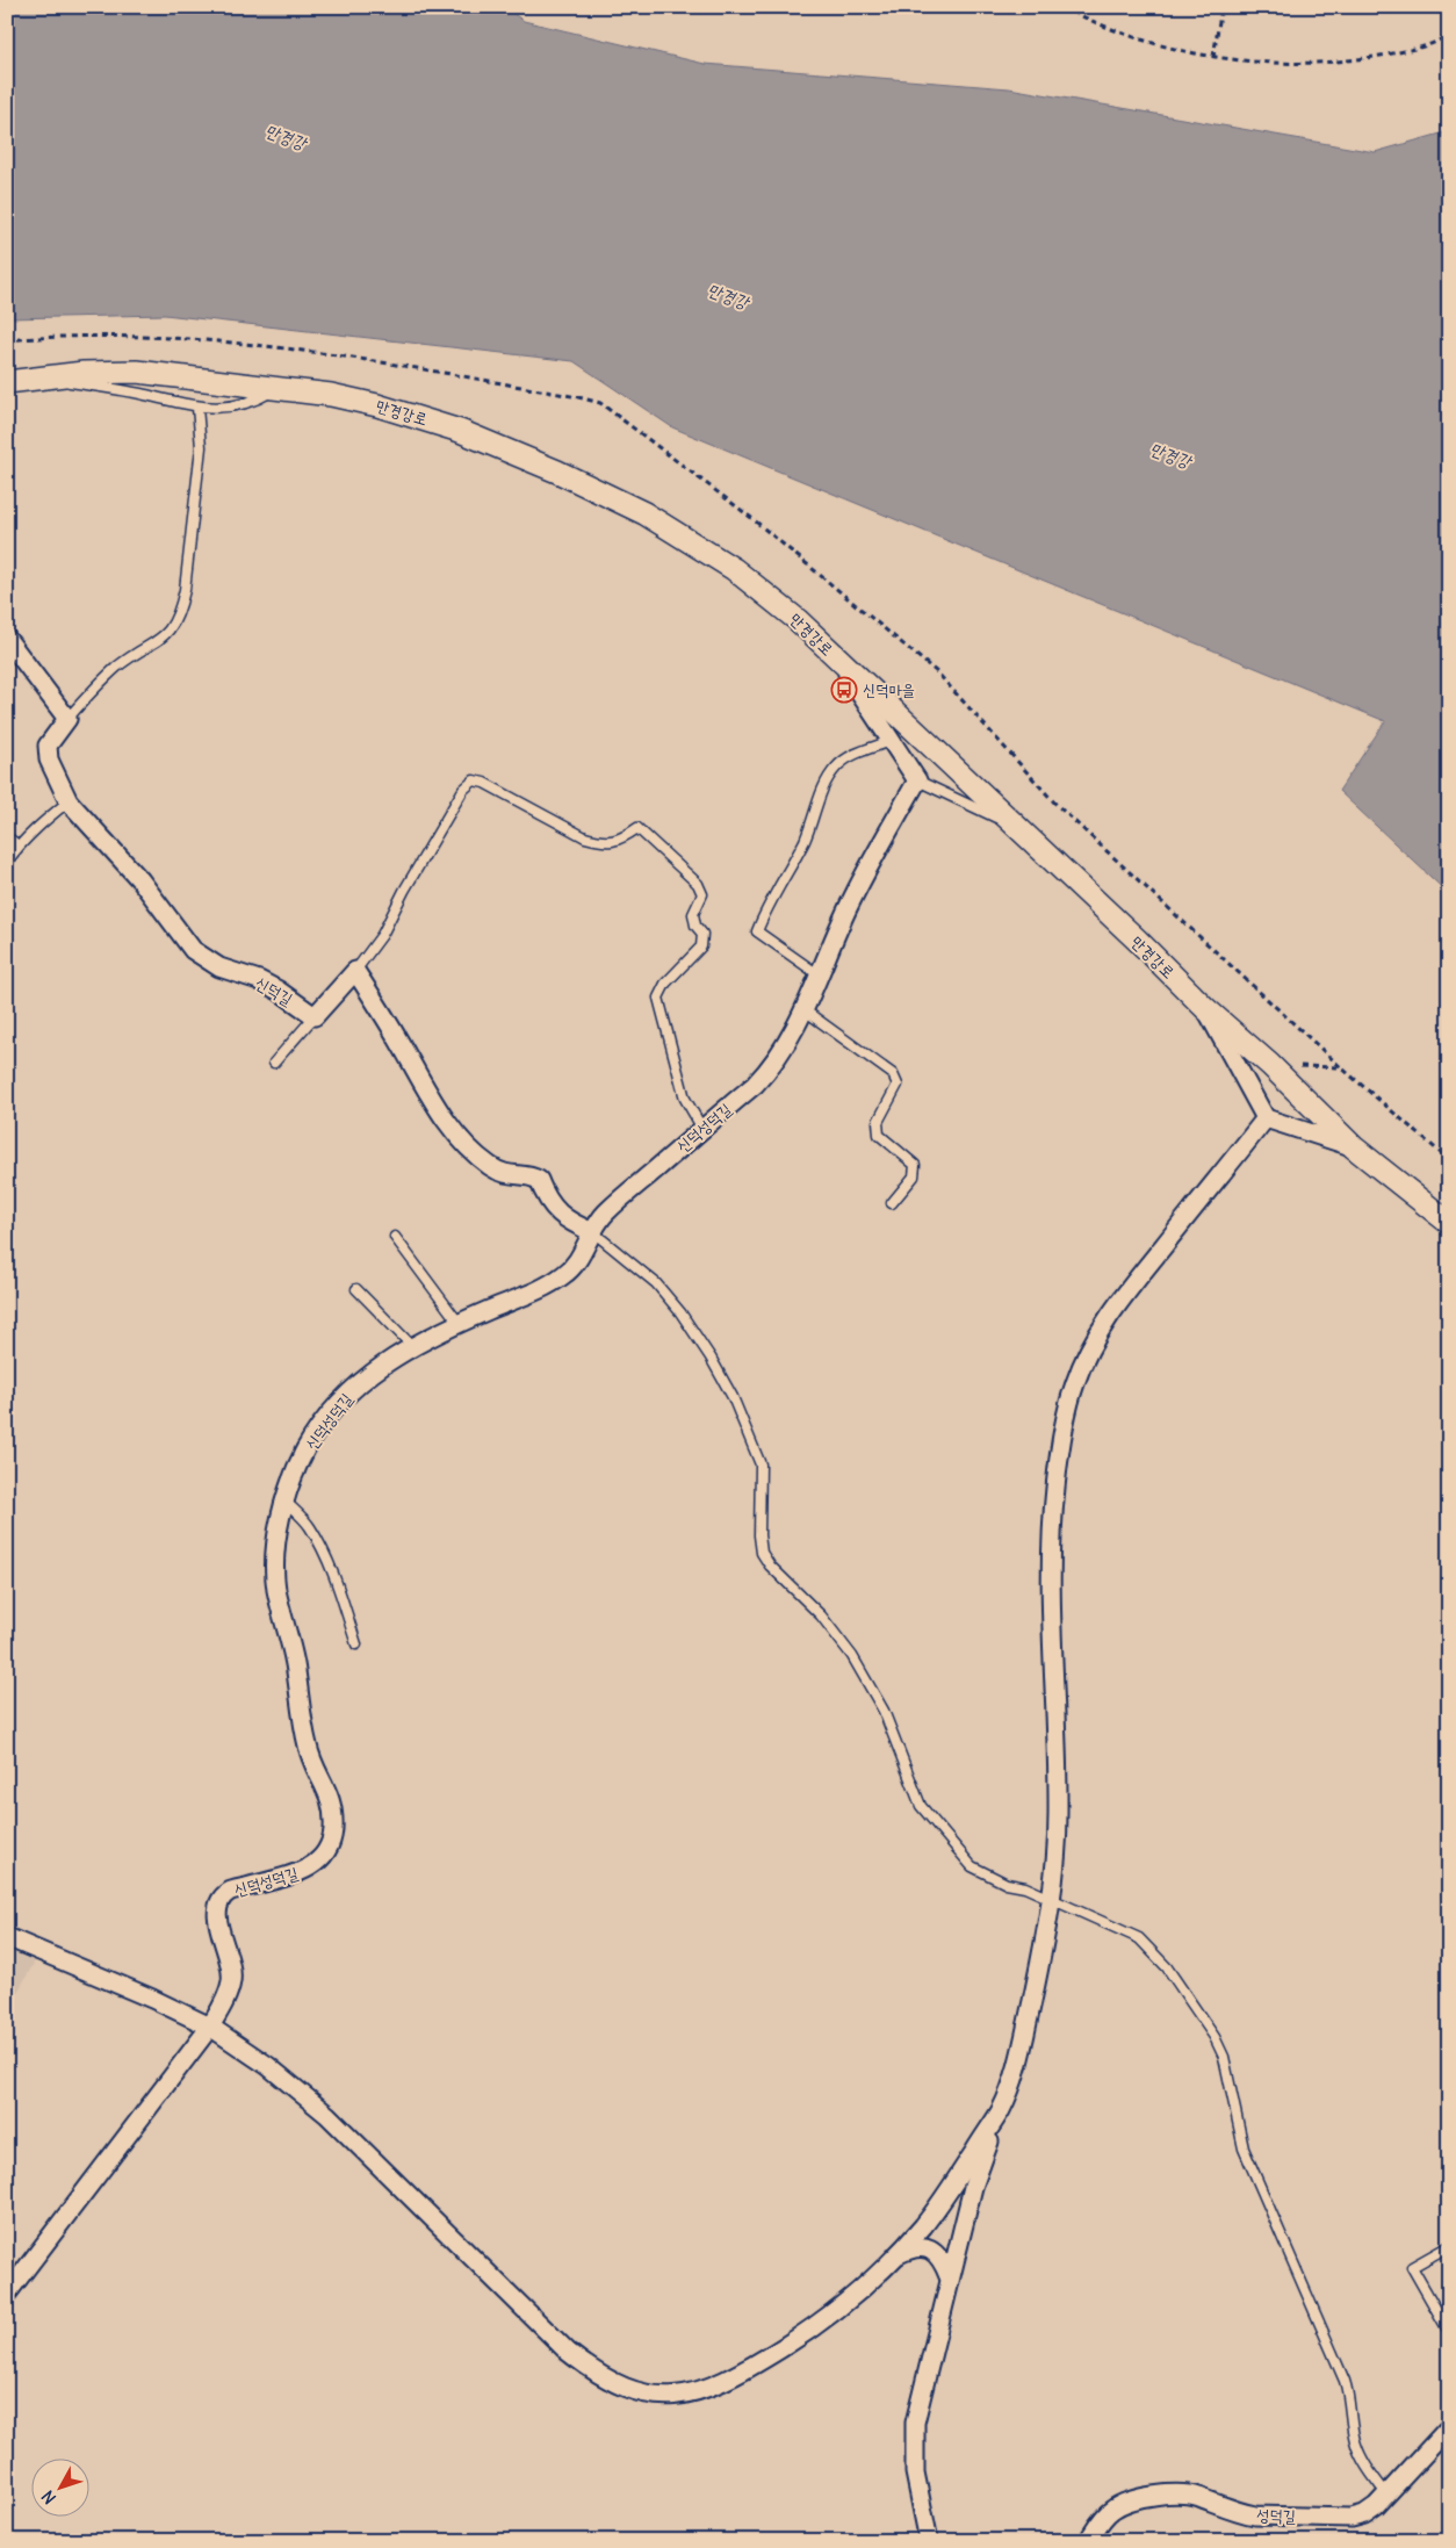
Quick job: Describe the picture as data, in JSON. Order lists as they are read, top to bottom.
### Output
{
  "streets": {
    "street": [
      "만경강로",
      "신덕길",
      "신덕성덕길",
      "성덕길"
    ]
  },
  "water": ["만경강"],
  "places": {
    "bus stop": ["신덕마을"]
  },
  "north": "bottom left"
}
